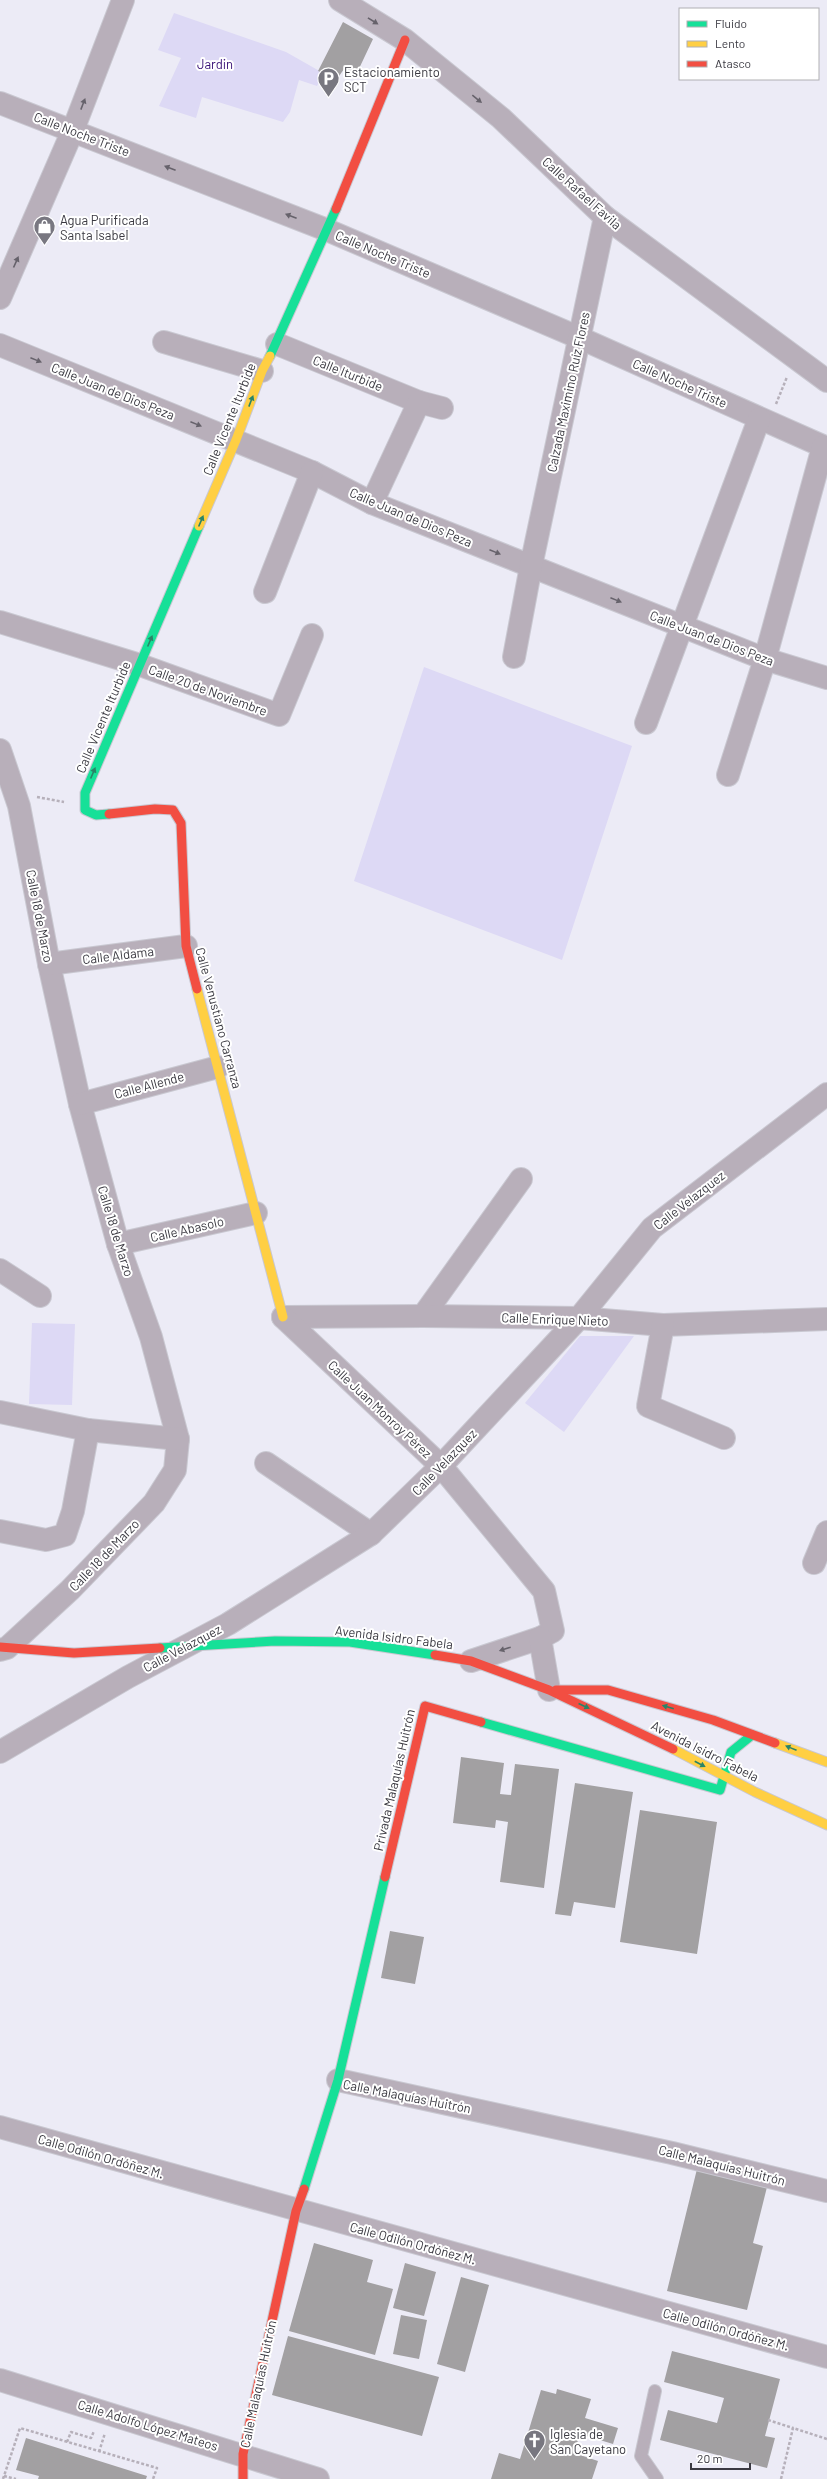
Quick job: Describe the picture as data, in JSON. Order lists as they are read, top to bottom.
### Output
{
  "streets": {
    "street": [
      "Calle Noche Triste",
      "Calle Rafael Favila",
      "Calle Iturbide",
      "Calle Juan de Dios Peza",
      "Calzada Maximino Ruíz Flores",
      "Calle Vicente Iturbide",
      "Calle 20 de Noviembre",
      "Calle 18 de Marzo",
      "Calle Aldama",
      "Calle Venustiano Carranza",
      "Calle Allende",
      "Calle Velazquez",
      "Calle Abasolo",
      "Calle Enrique Nieto",
      "Calle Juan Monroy Pérez",
      "Avenida Isidro Fabela",
      "Privada Malaquías Huitrón",
      "Calle Malaquías Huitrón",
      "Calle Odilón Ordóñez M.",
      "Calle Adolfo López Mateos"
    ]
  },
  "crossings": [
    ["Calle Noche Triste", "Calle Juan de Dios Peza"],
    ["Calle Noche Triste", "Calzada Maximino Ruíz Flores"],
    ["Calle Noche Triste", "Calle Vicente Iturbide"],
    ["Calle Rafael Favila", "Calzada Maximino Ruíz Flores"],
    ["Calle Rafael Favila", "Calle Vicente Iturbide"],
    ["Calle Iturbide", "Calle Vicente Iturbide"],
    ["Calle Juan de Dios Peza", "Calzada Maximino Ruíz Flores"],
    ["Calle Juan de Dios Peza", "Calle Vicente Iturbide"],
    ["Calle Vicente Iturbide", "Calle 20 de Noviembre"],
    ["Calle Vicente Iturbide", "Calle Venustiano Carranza"],
    ["Calle 18 de Marzo", "Calle Aldama"],
    ["Calle 18 de Marzo", "Calle Allende"],
    ["Calle 18 de Marzo", "Calle Abasolo"],
    ["Calle 18 de Marzo", "Avenida Isidro Fabela"],
    ["Calle Aldama", "Calle Venustiano Carranza"],
    ["Calle Venustiano Carranza", "Calle Allende"],
    ["Calle Venustiano Carranza", "Calle Abasolo"],
    ["Calle Venustiano Carranza", "Calle Enrique Nieto"],
    ["Calle Venustiano Carranza", "Calle Juan Monroy Pérez"],
    ["Calle Velazquez", "Calle Enrique Nieto"],
    ["Calle Velazquez", "Calle Juan Monroy Pérez"],
    ["Calle Velazquez", "Avenida Isidro Fabela"],
    ["Calle Enrique Nieto", "Calle Juan Monroy Pérez"],
    ["Calle Juan Monroy Pérez", "Avenida Isidro Fabela"],
    ["Avenida Isidro Fabela", "Privada Malaquías Huitrón"],
    ["Privada Malaquías Huitrón", "Calle Malaquías Huitrón"],
    ["Calle Malaquías Huitrón", "Calle Odilón Ordóñez M."],
    ["Calle Malaquías Huitrón", "Calle Adolfo López Mateos"]
  ],
  "one_way": ["Calle Rafael Favila", "Calle Juan de Dios Peza", "Calle Vicente Iturbide"],
  "parks": ["Jardin"],
  "places": {
    "parking": ["Estacionamiento SCT"],
    "shop": ["Agua Purificada Santa Isabel"],
    "church": ["Iglesia de San Cayetano"]
  },
  "legend": ["Fluido", "Lento", "Atasco"],
  "scale_bar": "20 m"
}
